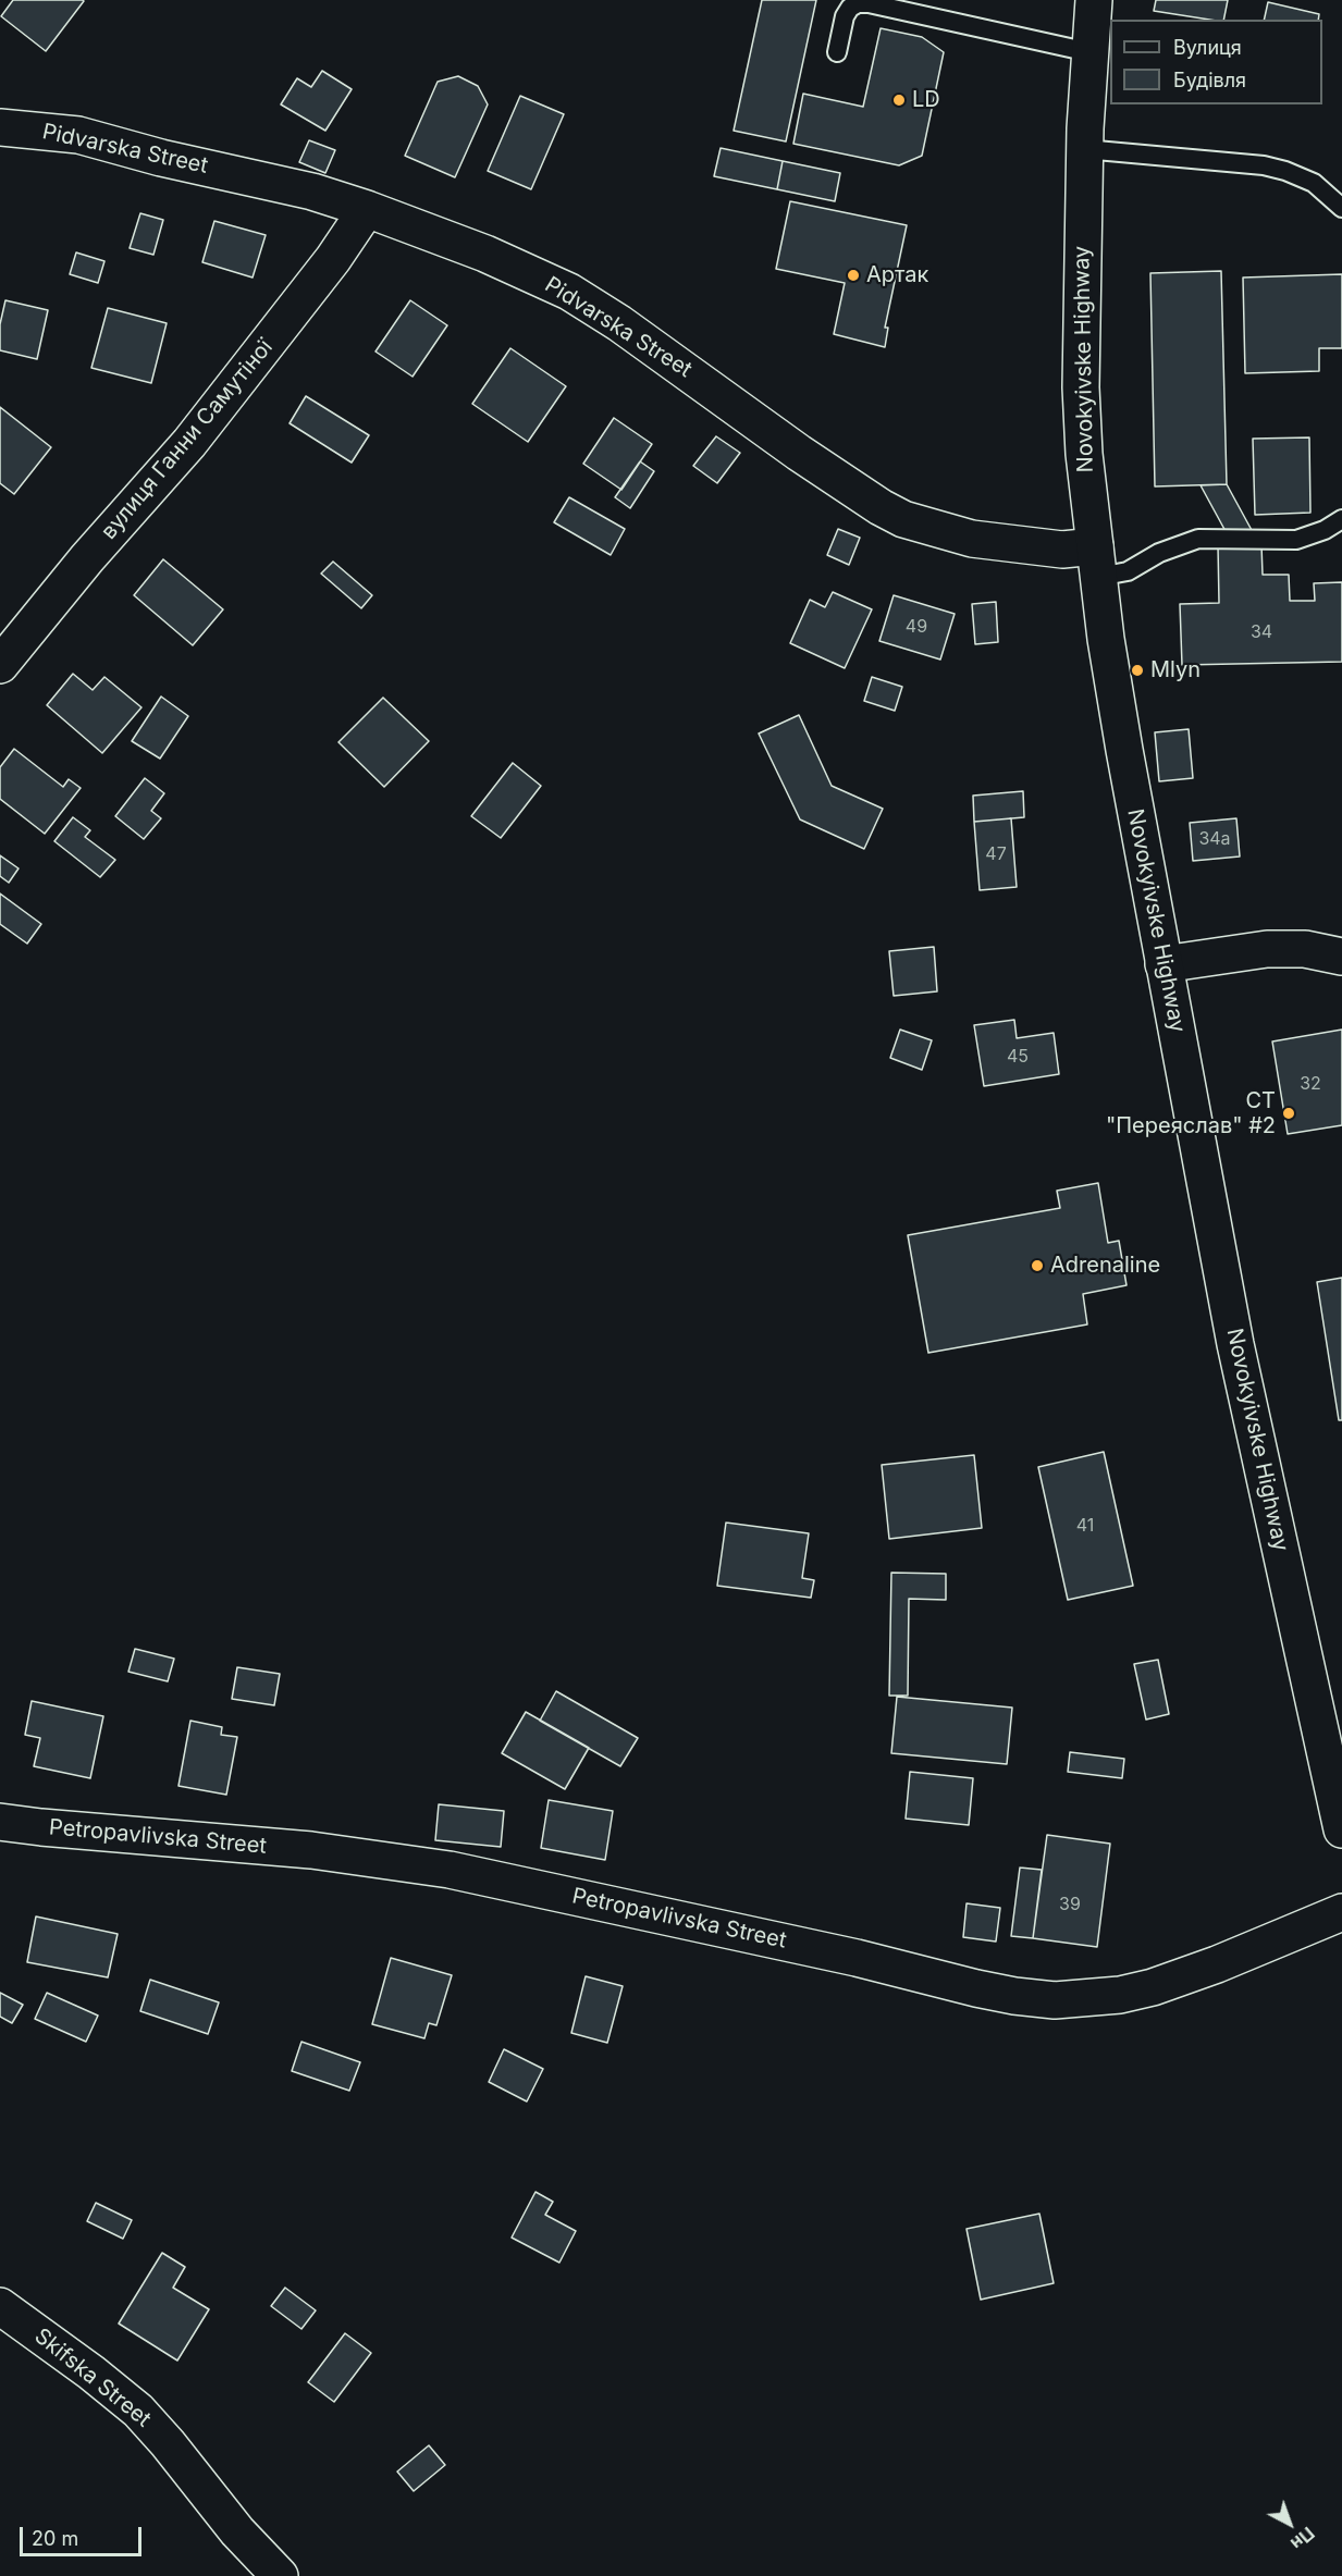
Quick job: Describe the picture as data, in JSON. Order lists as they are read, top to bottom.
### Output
{
  "streets": {
    "street": [
      "Pidvarska Street",
      "Novokyivske Highway",
      "вулиця Ганни Самутіної",
      "Petropavlivska Street",
      "Skifska Street"
    ]
  },
  "crossings": [
    ["Pidvarska Street", "Novokyivske Highway"],
    ["Pidvarska Street", "вулиця Ганни Самутіної"]
  ],
  "places": [
    "LD",
    "Артак",
    "Mlyn",
    "СТ \"Переяслав\" #2",
    "Adrenaline"
  ],
  "house_numbers": [
    "49",
    "34",
    "34а",
    "47",
    "45",
    "32",
    "41",
    "39"
  ],
  "legend": ["Вулиця", "Будівля"],
  "scale_bar": "20 m",
  "north": "bottom right"
}
